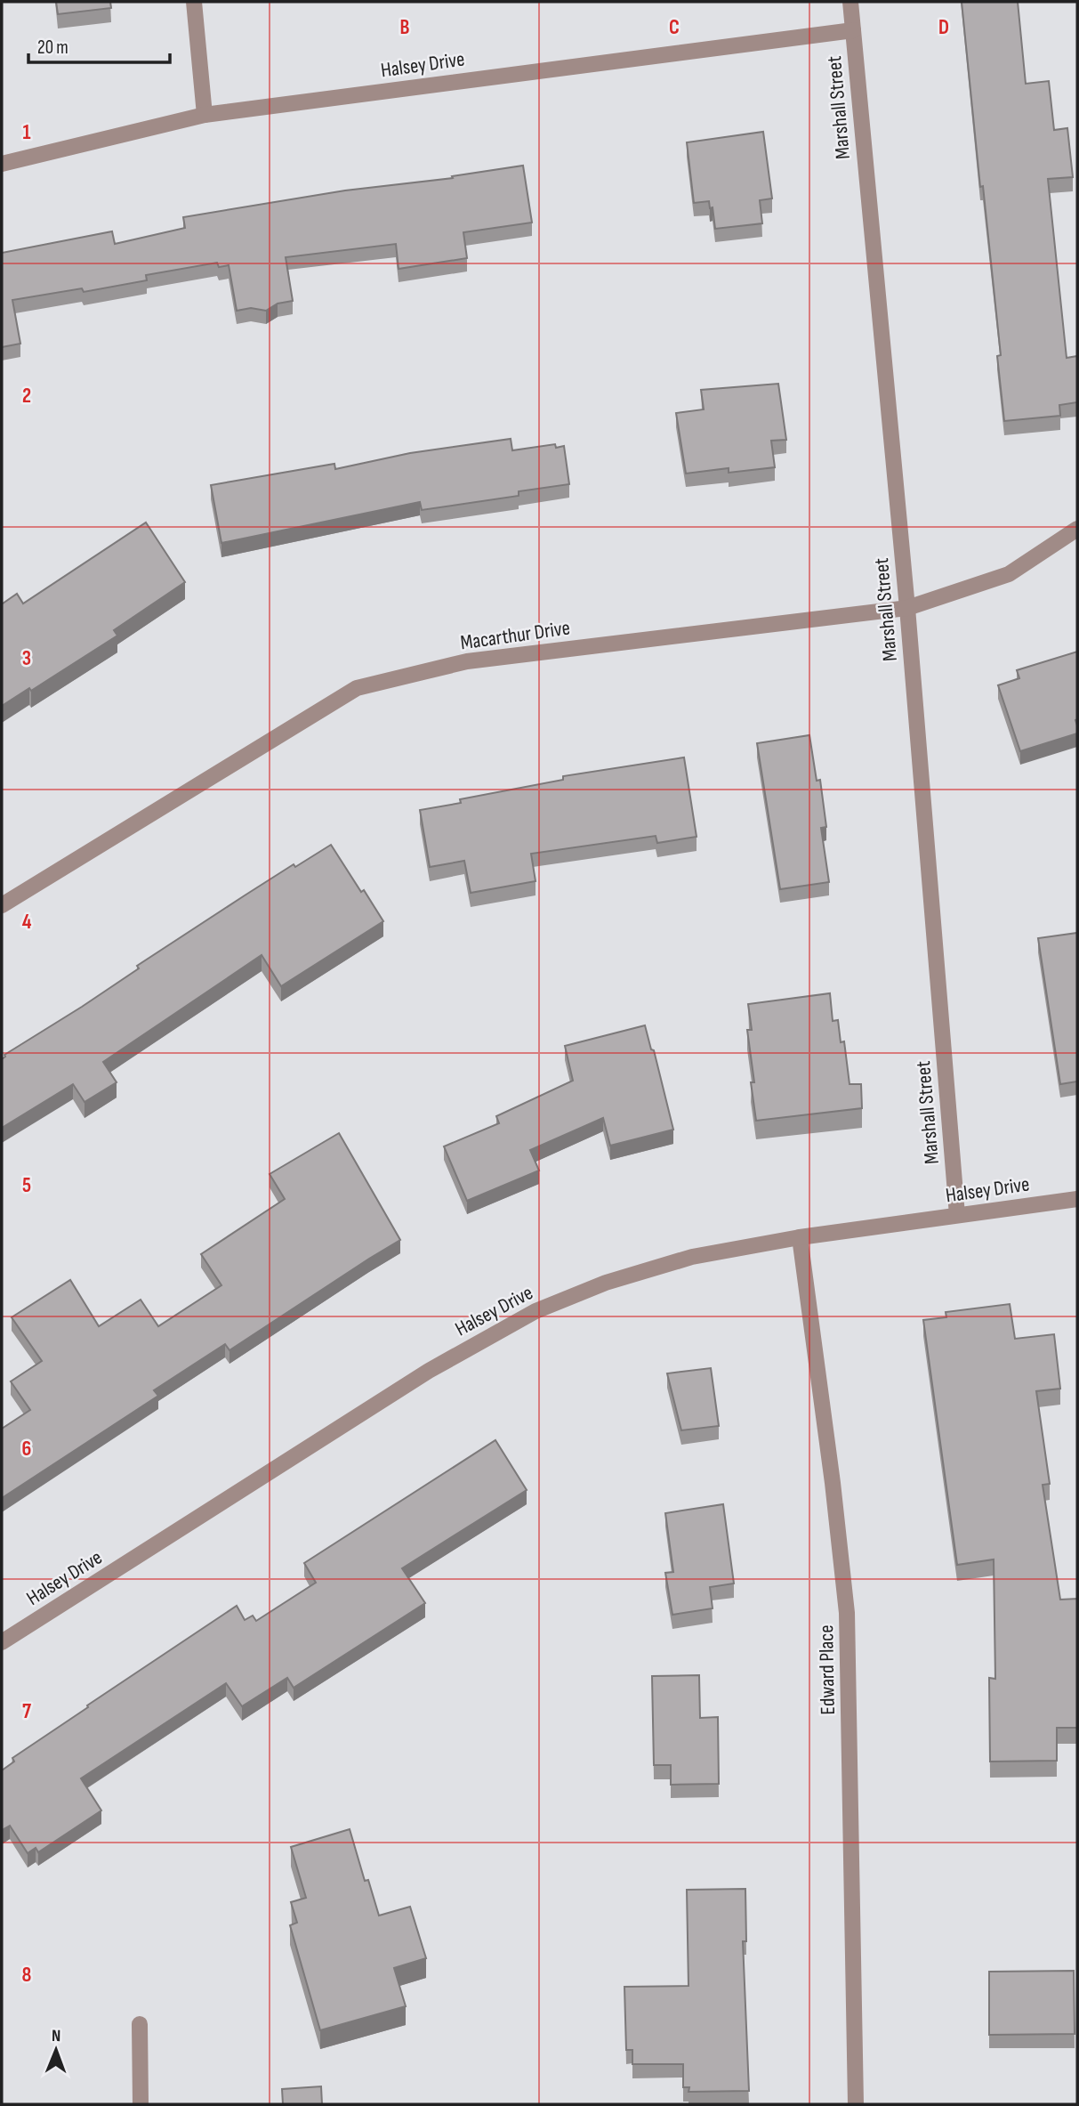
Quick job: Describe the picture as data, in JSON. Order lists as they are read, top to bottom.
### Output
{
  "streets": {
    "street": [
      "Halsey Drive",
      "Marshall Street",
      "Macarthur Drive",
      "Edward Place"
    ]
  },
  "crossings": [
    ["Halsey Drive", "Marshall Street"],
    ["Halsey Drive", "Edward Place"],
    ["Marshall Street", "Macarthur Drive"]
  ],
  "scale_bar": "20 m",
  "north": "top",
  "grid": {
    "columns": ["B", "C", "D"],
    "rows": [
      "1",
      "2",
      "3",
      "4",
      "5",
      "6",
      "7",
      "8"
    ]
  }
}
